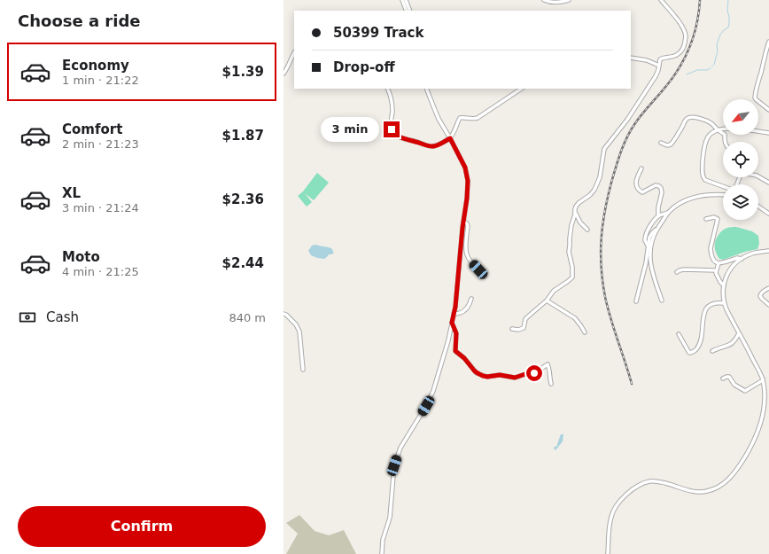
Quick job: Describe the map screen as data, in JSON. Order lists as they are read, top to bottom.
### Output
{
  "north": "bottom left",
  "page": {
    "heading": "Choose a ride",
    "banner": ["50399 Track", "Drop-off"],
    "list": [
      {
        "name": "Economy",
        "note": "1 min · 21:22",
        "value": "$1.39"
      },
      {
        "name": "Comfort",
        "note": "2 min · 21:23",
        "value": "$1.87"
      },
      {
        "name": "XL",
        "note": "3 min · 21:24",
        "value": "$2.36"
      },
      {
        "name": "Moto",
        "note": "4 min · 21:25",
        "value": "$2.44"
      }
    ],
    "bubble": "3 min",
    "pay": ["Cash", "840 m"],
    "buttons": "Confirm"
  }
}
